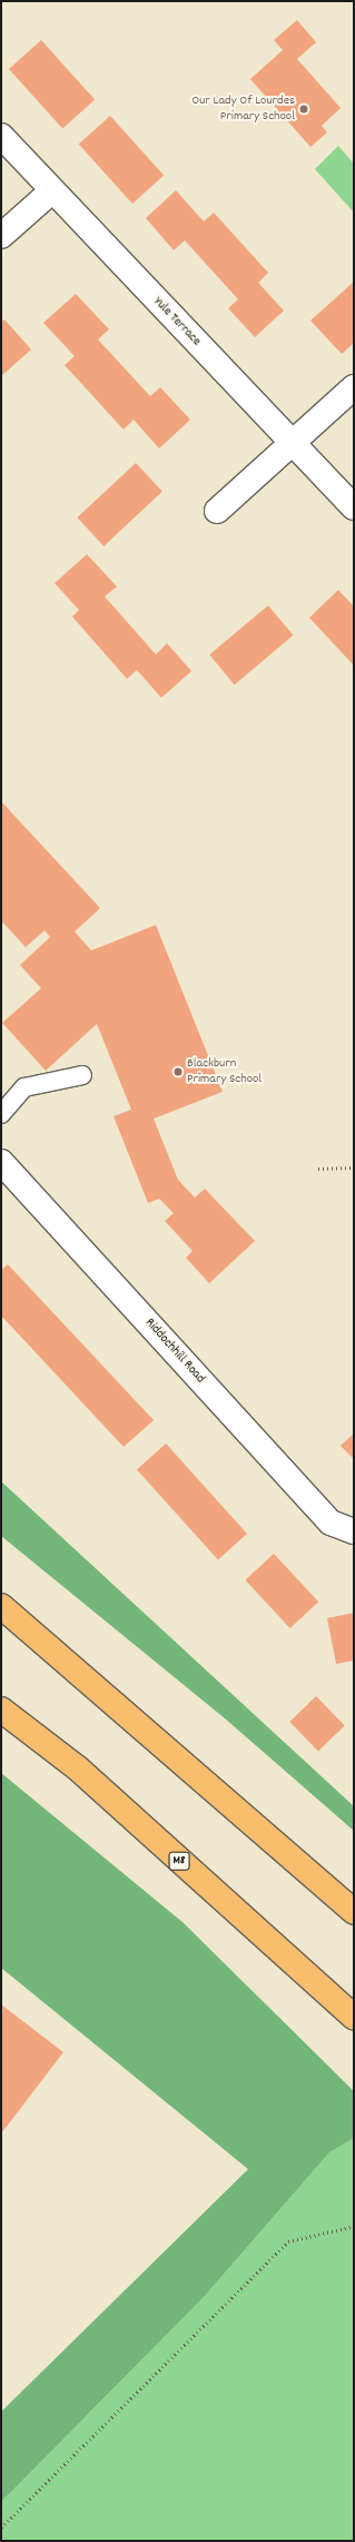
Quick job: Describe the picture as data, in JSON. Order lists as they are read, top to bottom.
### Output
{
  "streets": {
    "highway": ["M8"],
    "street": ["Yule Terrace", "Riddochhill Road"]
  },
  "places": ["Our Lady Of Lourdes Primary School", "Blackburn Primary School"]
}
